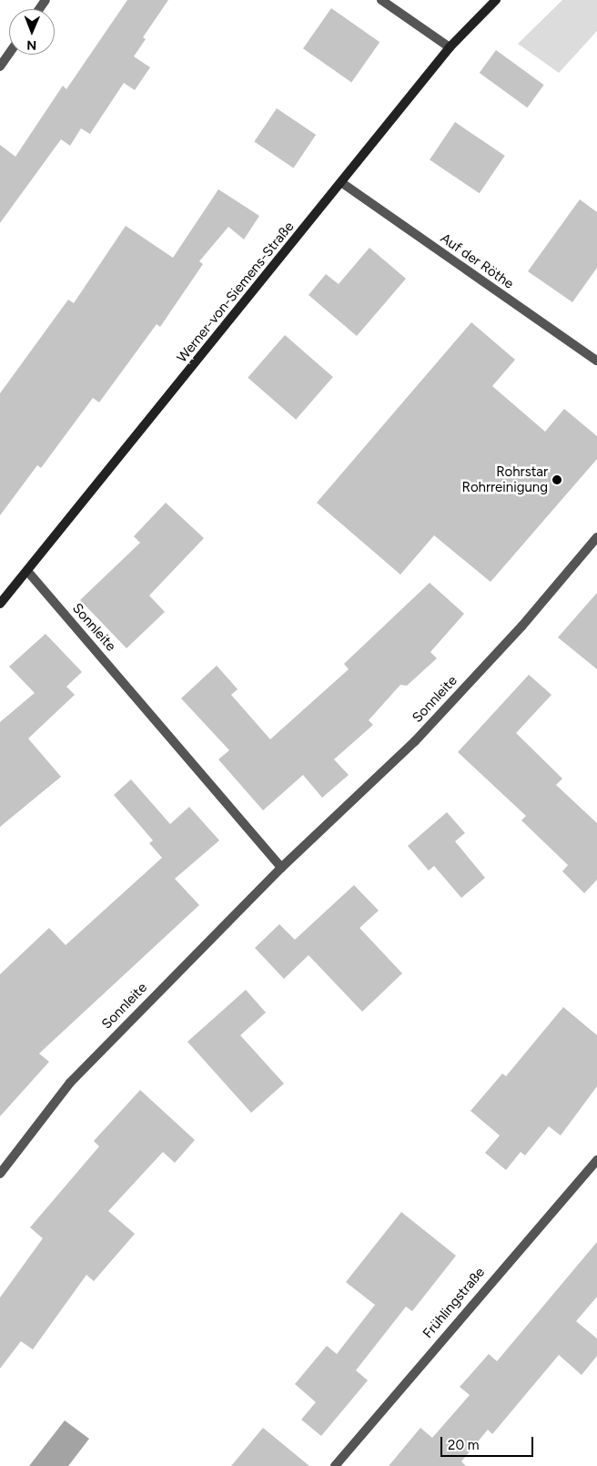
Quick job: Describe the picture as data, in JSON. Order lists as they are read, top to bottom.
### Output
{
  "streets": {
    "street": [
      "Auf der Röthe",
      "Werner-von-Siemens-Straße",
      "Sonnleite",
      "Frühlingstraße"
    ]
  },
  "crossings": [
    ["Auf der Röthe", "Werner-von-Siemens-Straße"],
    ["Werner-von-Siemens-Straße", "Sonnleite"]
  ],
  "places": ["Rohrstar Rohrreinigung"],
  "scale_bar": "20 m",
  "north": "bottom"
}
